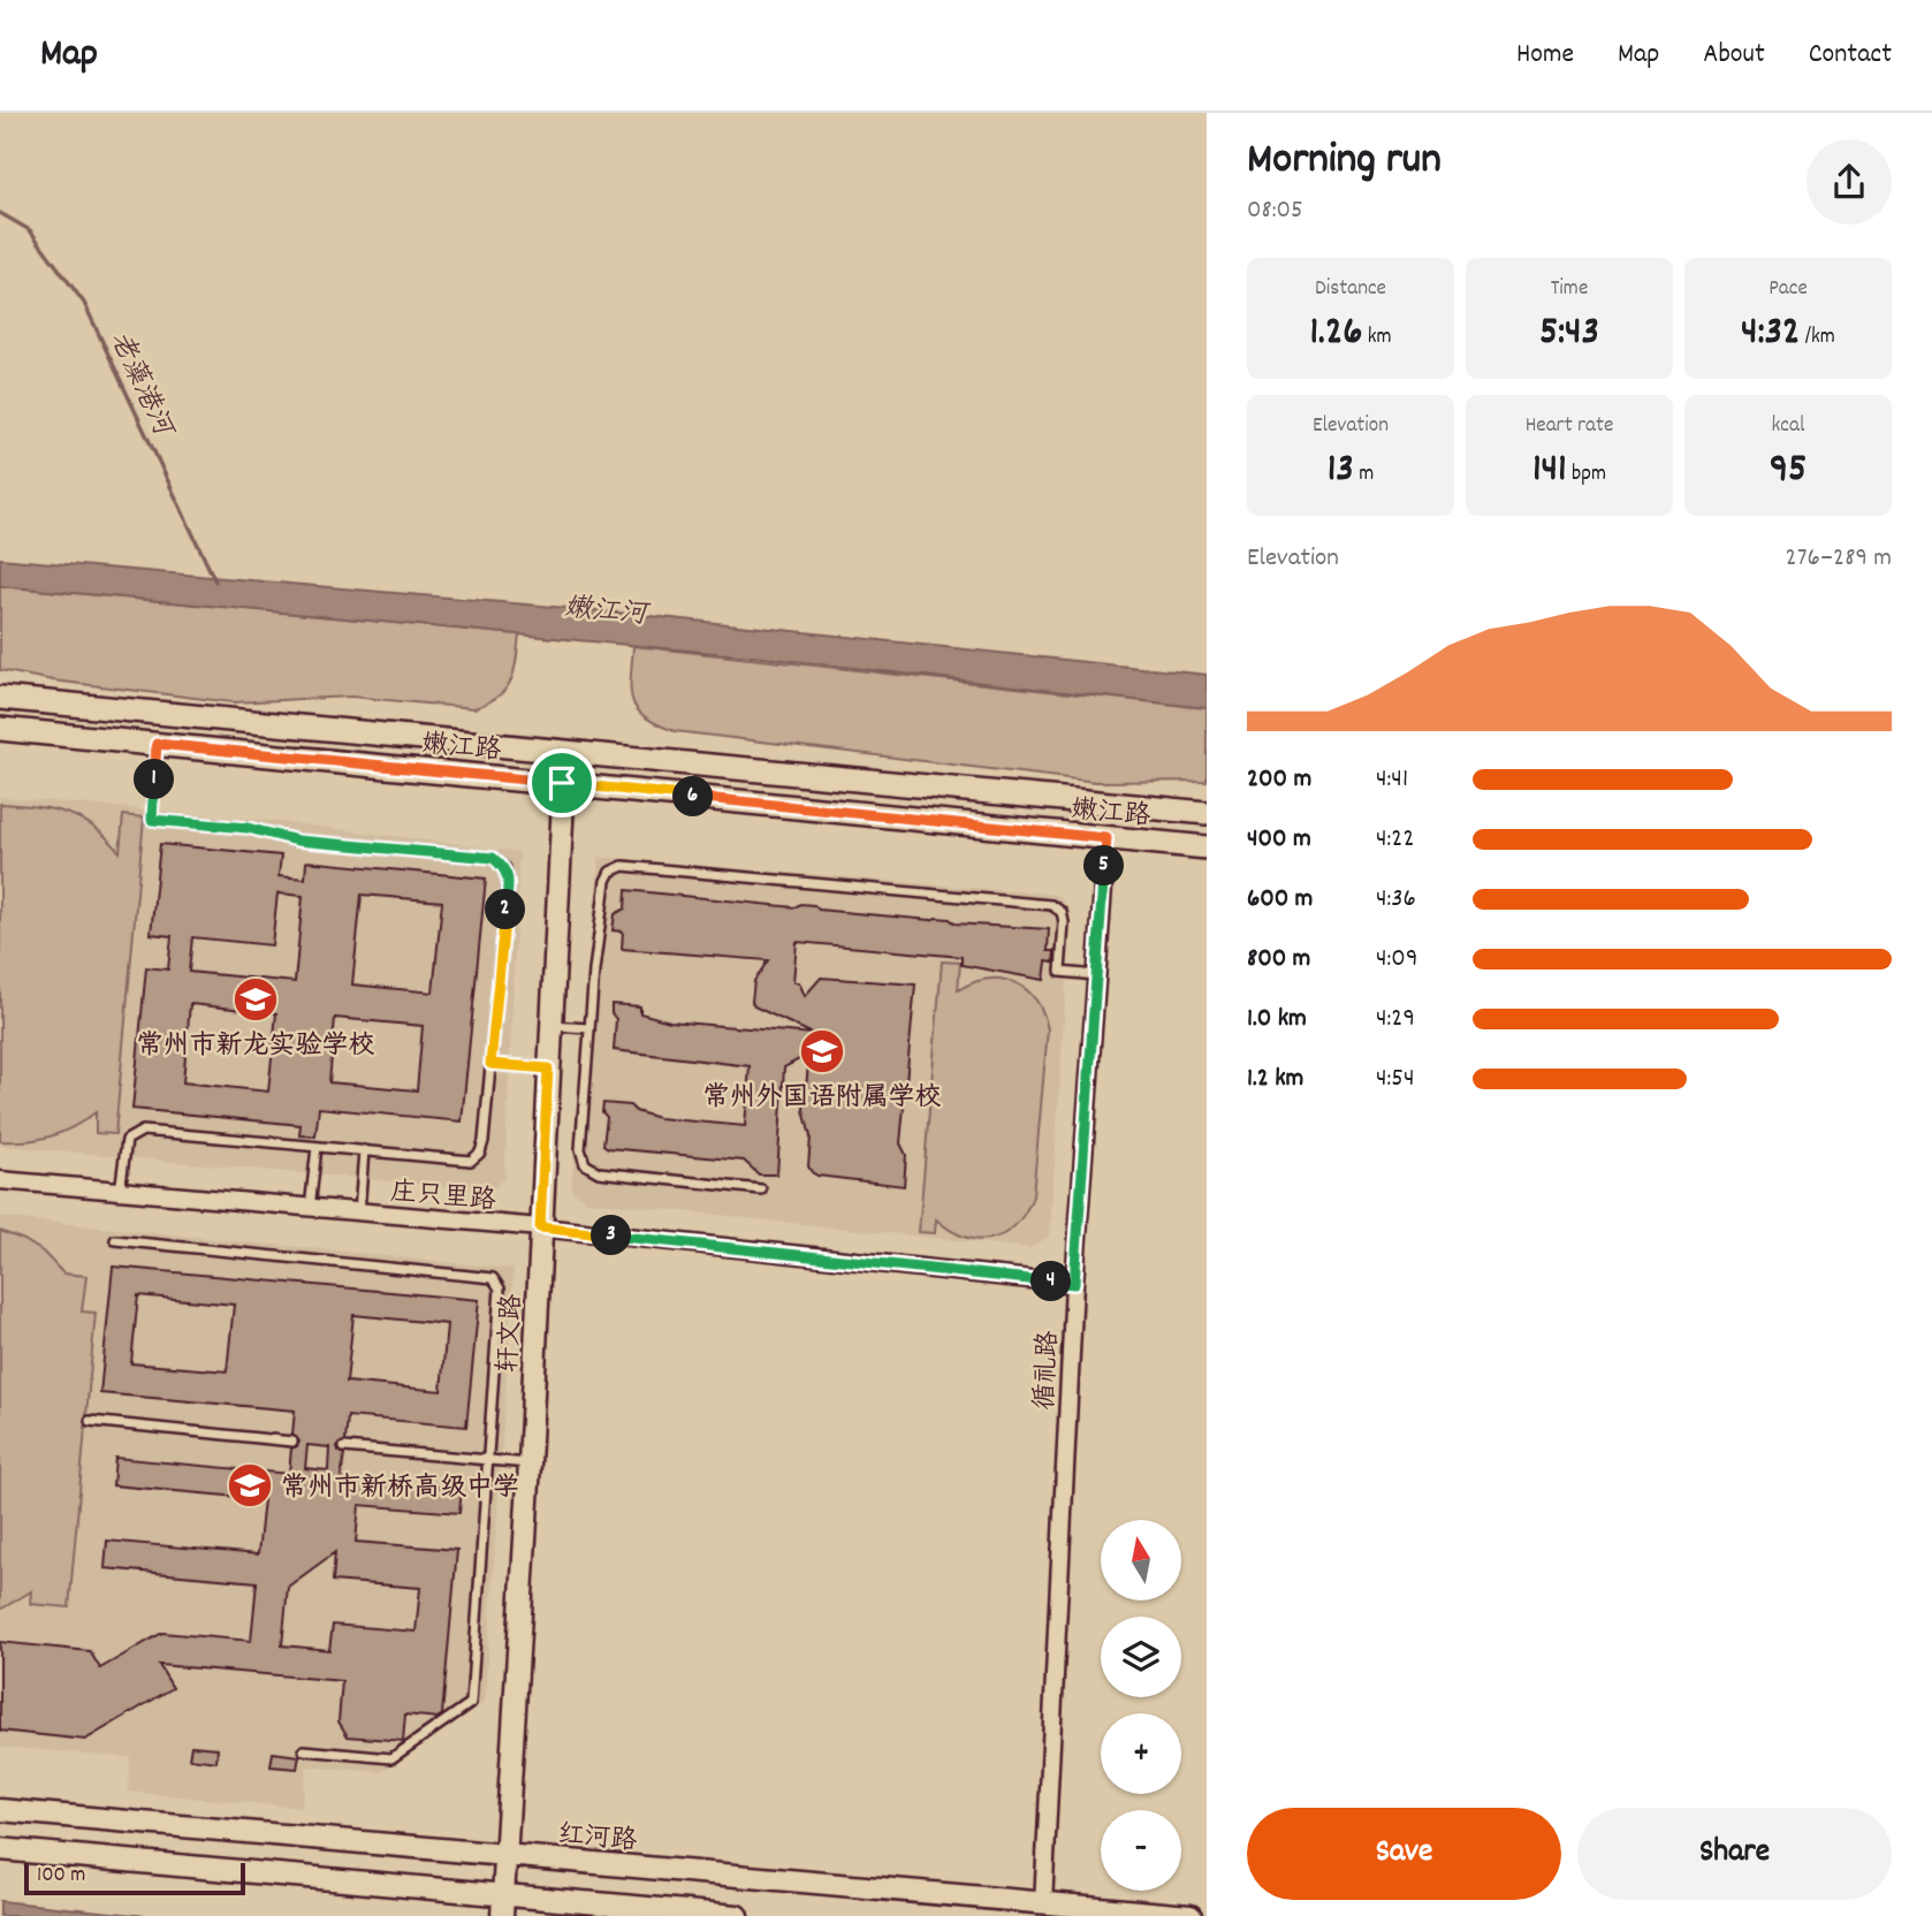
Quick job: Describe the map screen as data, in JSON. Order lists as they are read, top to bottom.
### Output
{
  "streets": {
    "main road": ["嫩江路"],
    "street": [
      "庄只里路",
      "轩文路",
      "循礼路",
      "红河路"
    ]
  },
  "crossings": [
    ["嫩江路", "轩文路"],
    ["嫩江路", "循礼路"],
    ["庄只里路", "轩文路"],
    ["庄只里路", "循礼路"],
    ["轩文路", "红河路"],
    ["循礼路", "红河路"]
  ],
  "water": ["老藻港河", "嫩江河"],
  "places": {
    "school or university": ["常州市新龙实验学校", "常州外国语附属学校", "常州市新桥高级中学"]
  },
  "scale_bar": "100 m",
  "north": "top",
  "page": {
    "header": "Map",
    "nav": [
      "Home",
      "Map",
      "About",
      "Contact"
    ],
    "heading": ["Morning run", "08:05"],
    "stats": [
      ["Distance", "1.26 km"],
      ["Time", "5:43"],
      ["Pace", "4:32 /km"],
      ["Elevation", "13 m"],
      ["Heart rate", "141 bpm"],
      ["kcal", "95"]
    ],
    "chart": ["Elevation", "276–289 m"],
    "list": [
      {
        "name": "200 m",
        "note": "4:41"
      },
      {
        "name": "400 m",
        "note": "4:22"
      },
      {
        "name": "600 m",
        "note": "4:36"
      },
      {
        "name": "800 m",
        "note": "4:09"
      },
      {
        "name": "1.0 km",
        "note": "4:29"
      },
      {
        "name": "1.2 km",
        "note": "4:54"
      }
    ],
    "pins": [
      "1",
      "6",
      "5",
      "2",
      "3",
      "4"
    ],
    "map_buttons": ["+", "−"],
    "buttons": ["Save", "Share"],
    "scale": "100 m"
  }
}
